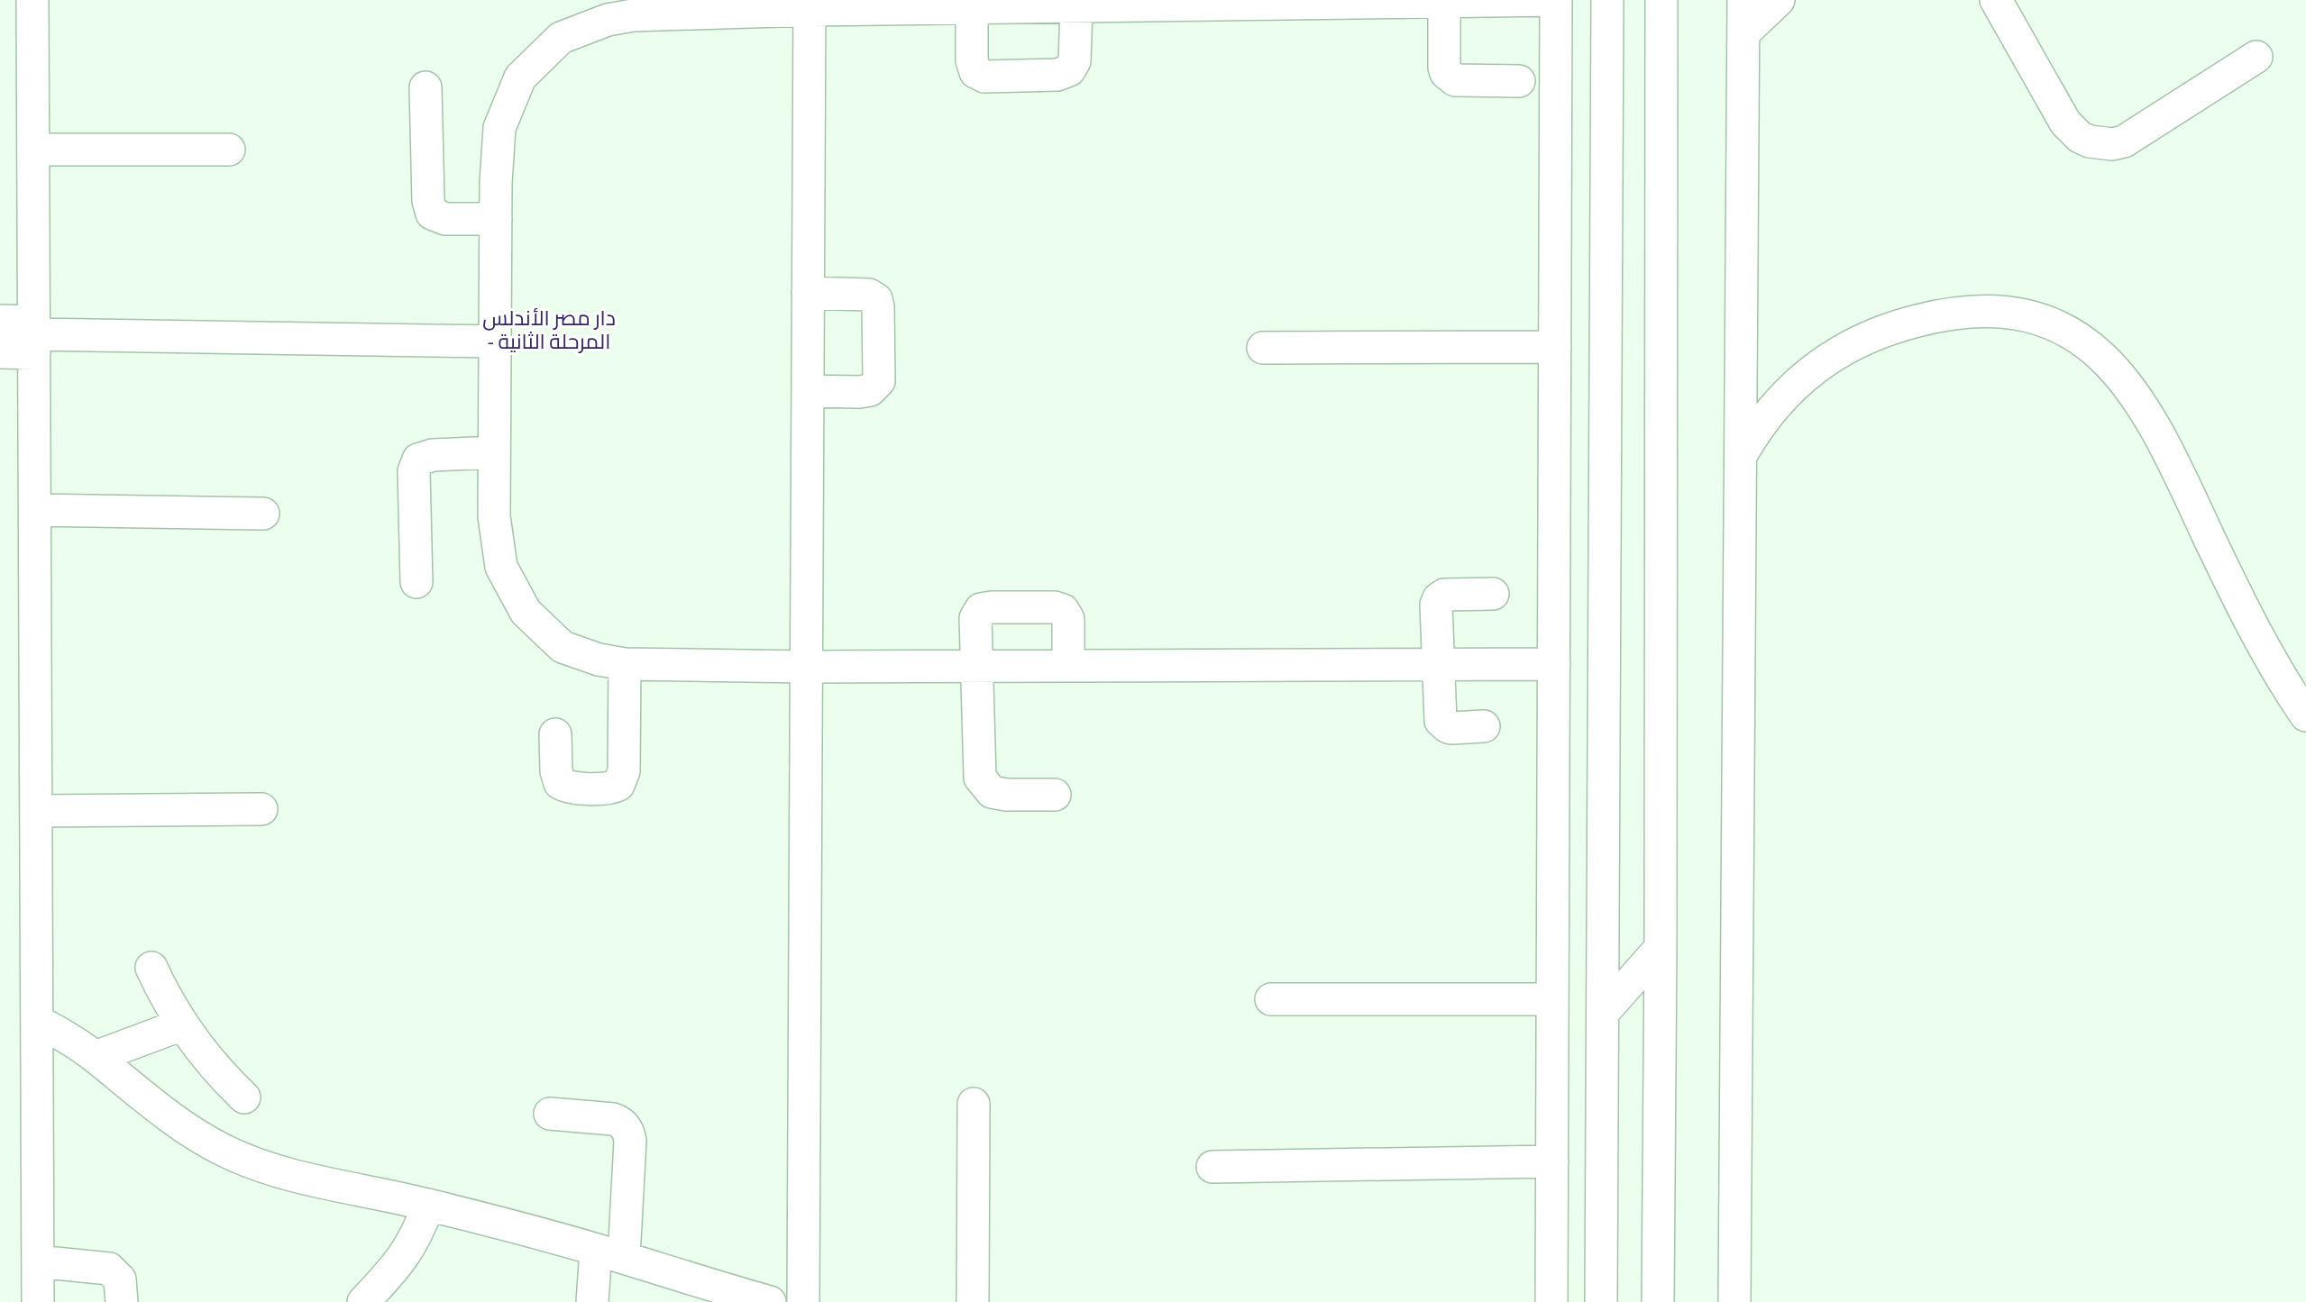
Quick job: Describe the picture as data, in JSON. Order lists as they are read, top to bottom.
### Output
{
  "districts": ["دار مصر الأندلس - المرحلة الثانية"]
}
